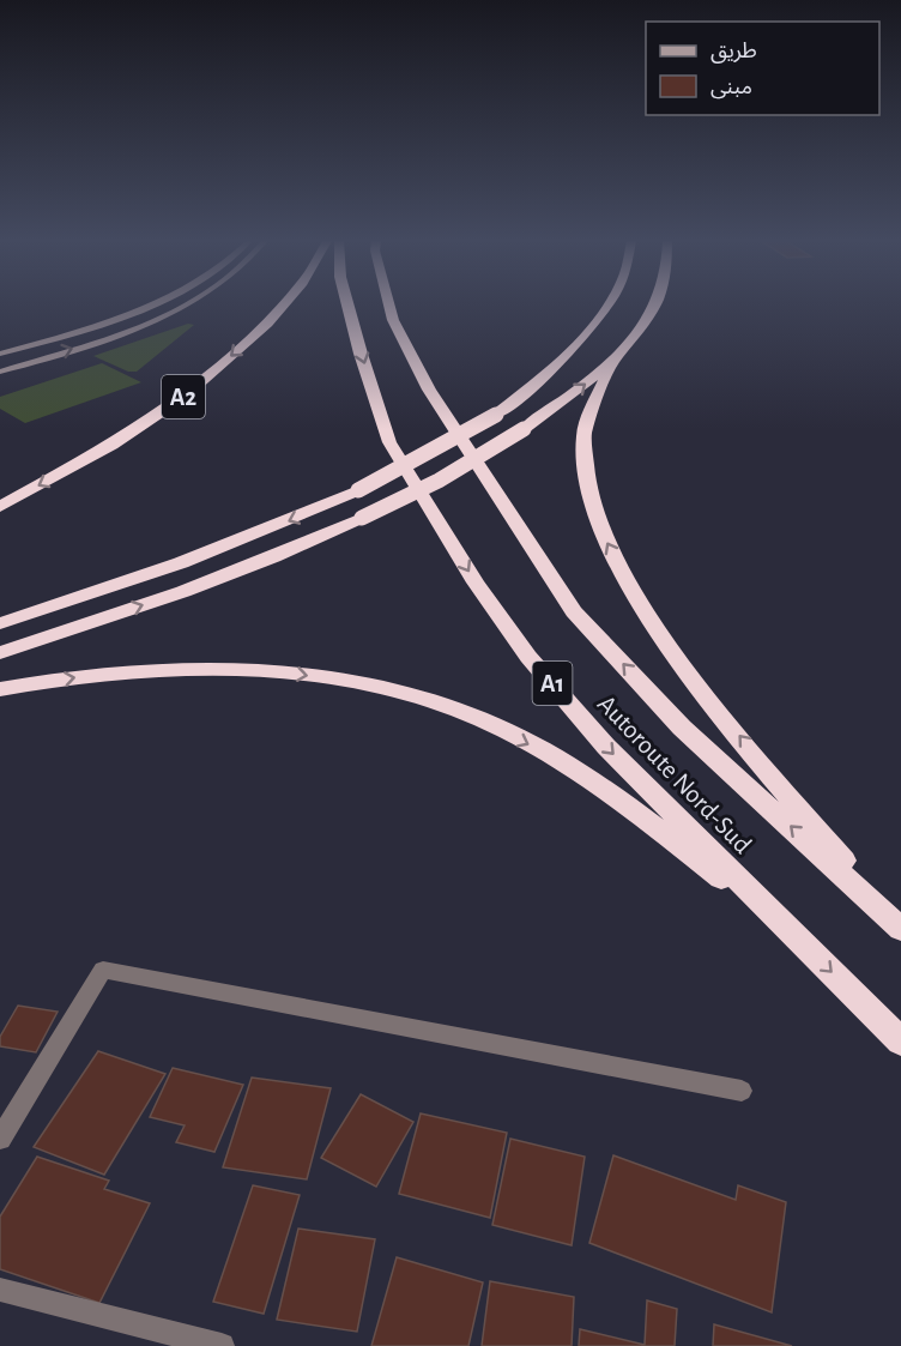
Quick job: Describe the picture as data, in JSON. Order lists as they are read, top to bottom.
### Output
{
  "streets": {
    "highway": ["A2", "A1", "Autoroute Nord-Sud"]
  },
  "legend": ["طريق", "مبنى"]
}
